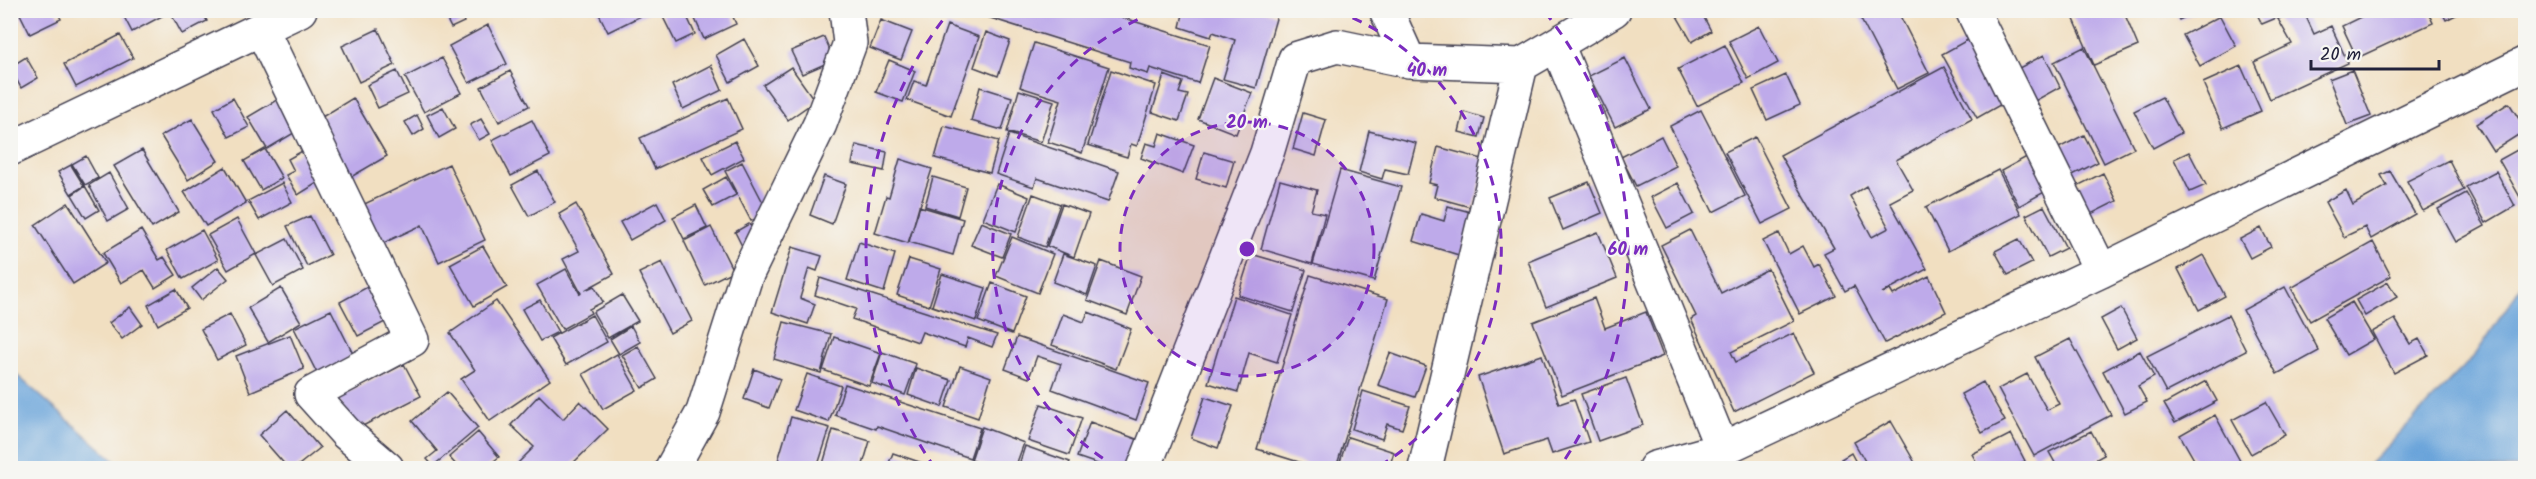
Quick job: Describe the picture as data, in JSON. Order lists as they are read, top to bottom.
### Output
{
  "scale_bar": "20 m",
  "rings": ["40 m", "20 m", "60 m"]
}
